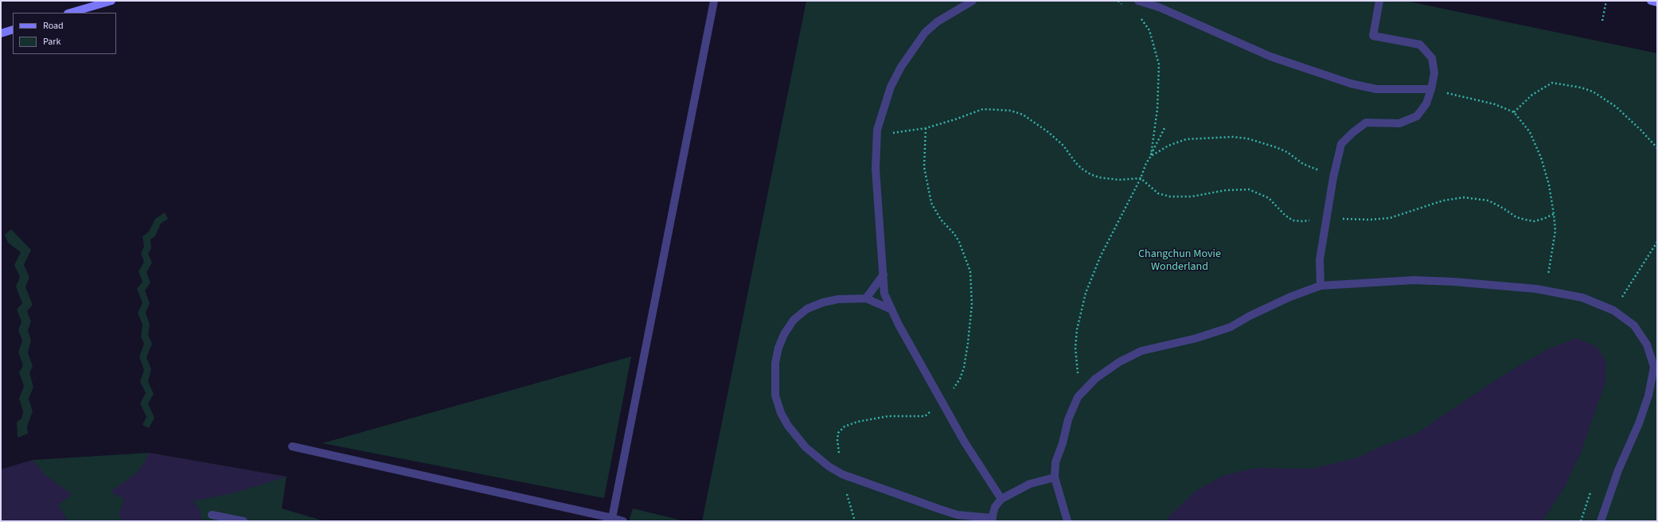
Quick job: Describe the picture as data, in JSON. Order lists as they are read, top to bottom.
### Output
{
  "parks": ["Changchun Movie Wonderland"],
  "legend": ["Road", "Park"]
}
